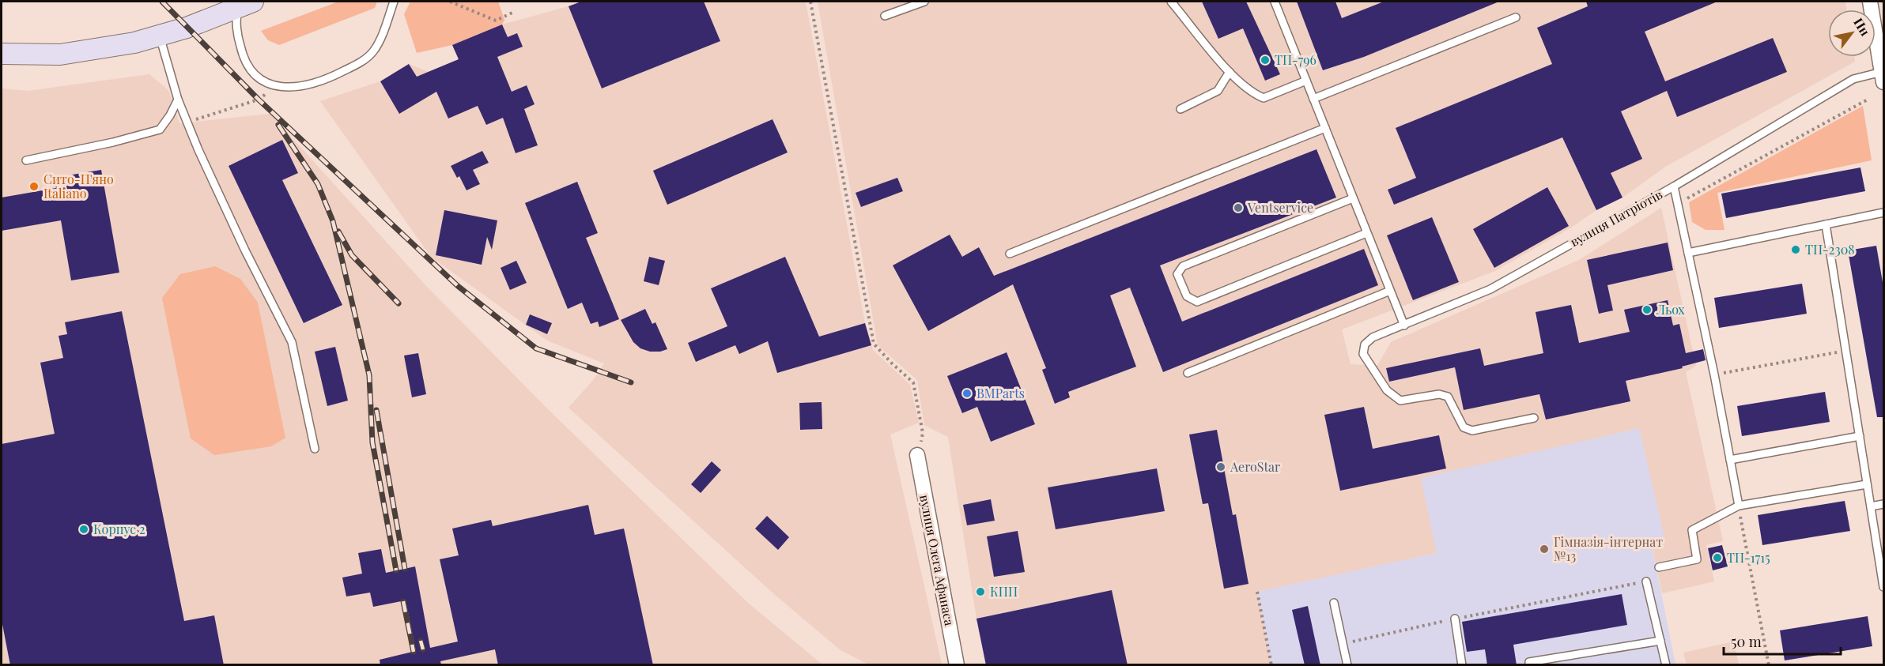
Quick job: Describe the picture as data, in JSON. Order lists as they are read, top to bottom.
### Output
{
  "streets": {
    "street": ["вулиця Олега Афанаса"],
    "lane": ["вулиця Патріотів"]
  },
  "places": [
    "ТП-796",
    "Сито-П'яно Italiano",
    "Ventservice",
    "ТП-2308",
    "Льох",
    "BMParts",
    "AeroStar",
    "Корпус 2",
    "Гімназія-інтернат №13",
    "ТП-1715",
    "КПП"
  ],
  "scale_bar": "50 m",
  "north": "top right"
}
